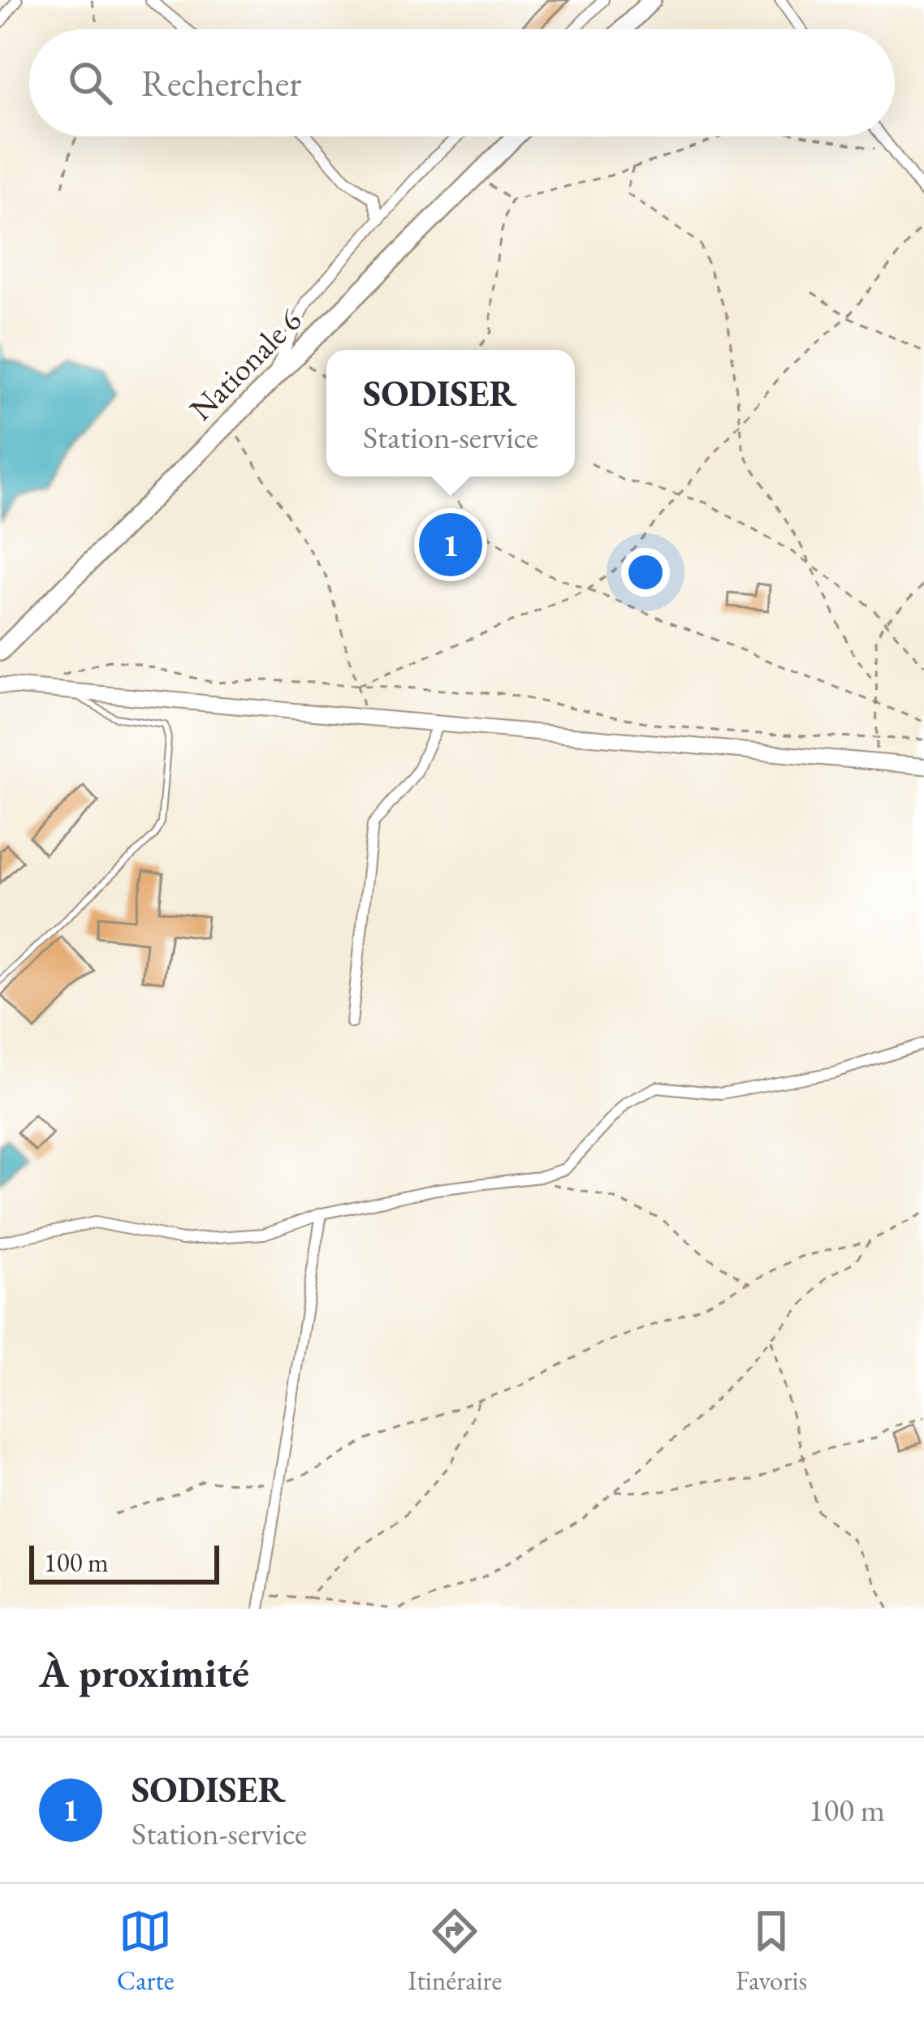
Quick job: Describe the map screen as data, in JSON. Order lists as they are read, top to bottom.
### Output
{
  "streets": {
    "main road": ["Nationale 6"]
  },
  "scale_bar": "100 m",
  "page": {
    "search": "Rechercher",
    "popup": ["SODISER", "Station-service"],
    "pins": "1",
    "scale": "100 m",
    "heading": "À proximité",
    "list": [
      {
        "mark": "1",
        "name": "SODISER",
        "note": "Station-service",
        "value": "100 m"
      }
    ],
    "nav": ["Carte", "Itinéraire", "Favoris"]
  }
}
